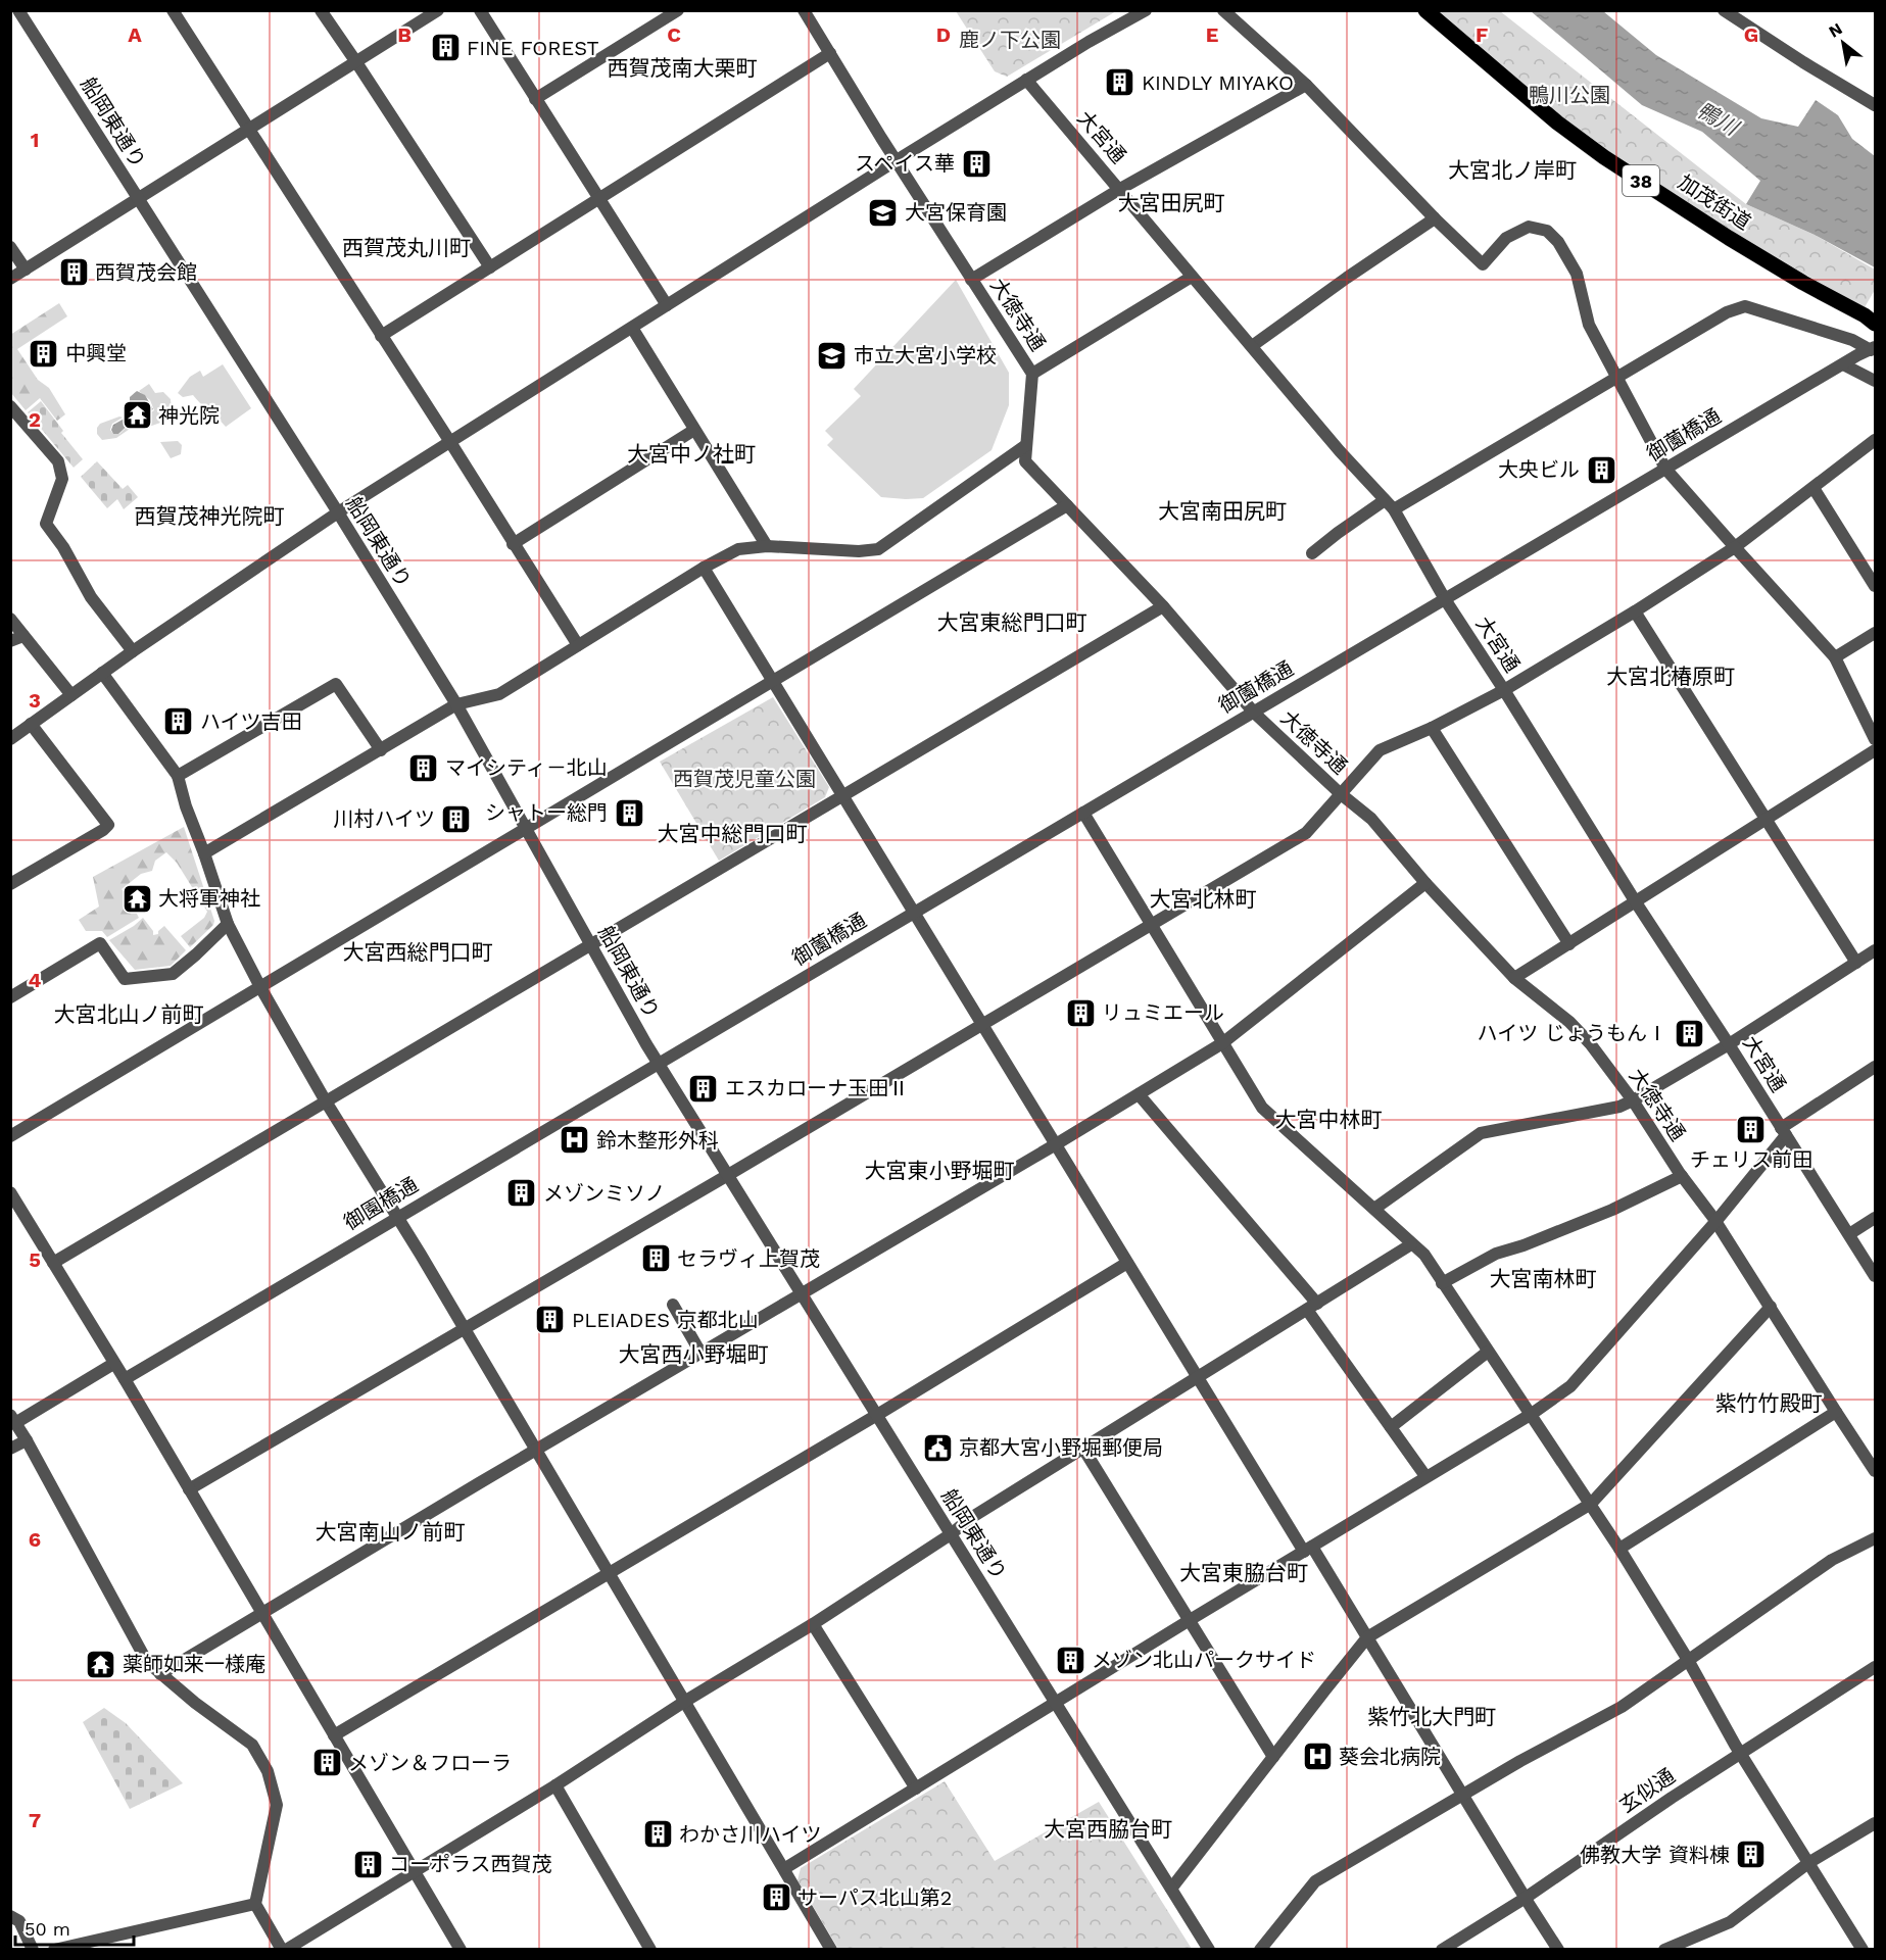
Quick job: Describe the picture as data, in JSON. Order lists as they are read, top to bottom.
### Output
{
  "streets": {
    "main road": ["38", "加茂街道"],
    "street": [
      "船岡東通り",
      "大宮通",
      "大徳寺通",
      "御薗橋通",
      "御園橋通",
      "玄似通"
    ]
  },
  "crossings": [
    ["船岡東通り", "御薗橋通"],
    ["船岡東通り", "御園橋通"],
    ["大宮通", "御薗橋通"],
    ["大徳寺通", "御薗橋通"],
    ["御薗橋通", "御園橋通"]
  ],
  "districts": [
    "西賀茂南大栗町",
    "大宮北ノ岸町",
    "大宮田尻町",
    "西賀茂丸川町",
    "大宮中ノ社町",
    "大宮南田尻町",
    "西賀茂神光院町",
    "大宮東総門口町",
    "大宮北椿原町",
    "大宮中総門口町",
    "大宮北林町",
    "大宮西総門口町",
    "大宮北山ノ前町",
    "大宮中林町",
    "大宮東小野堀町",
    "大宮南林町",
    "大宮西小野堀町",
    "紫竹竹殿町",
    "大宮南山ノ前町",
    "大宮東脇台町",
    "紫竹北大門町",
    "大宮西脇台町"
  ],
  "water": ["鴨川"],
  "parks": ["鹿ノ下公園", "鴨川公園", "西賀茂児童公園"],
  "places": {
    "building": [
      "FINE FOREST",
      "KINDLY MIYAKO",
      "スペイス華",
      "西賀茂会館",
      "中興堂",
      "大央ビル",
      "ハイツ吉田",
      "マイシティ－北山",
      "シャトー総門",
      "川村ハイツ",
      "リュミエール",
      "ハイツ じょうもんⅠ",
      "エスカローナ玉田Ⅱ",
      "チェリス前田",
      "メゾンミソノ",
      "セラヴィ上賀茂",
      "PLEIADES 京都北山",
      "メゾン北山パークサイド",
      "メゾン＆フローラ",
      "わかさ川ハイツ",
      "佛教大学 資料棟",
      "コーポラス西賀茂",
      "サーパス北山第2"
    ],
    "school or university": ["大宮保育園", "市立大宮小学校"],
    "temple": ["神光院", "大将軍神社", "薬師如来一様庵"],
    "hospital": ["鈴木整形外科", "葵会北病院"],
    "public building": ["京都大宮小野堀郵便局"]
  },
  "scale_bar": "50 m",
  "north": "top left",
  "grid": {
    "columns": [
      "A",
      "B",
      "C",
      "D",
      "E",
      "F",
      "G"
    ],
    "rows": [
      "1",
      "2",
      "3",
      "4",
      "5",
      "6",
      "7"
    ]
  }
}
